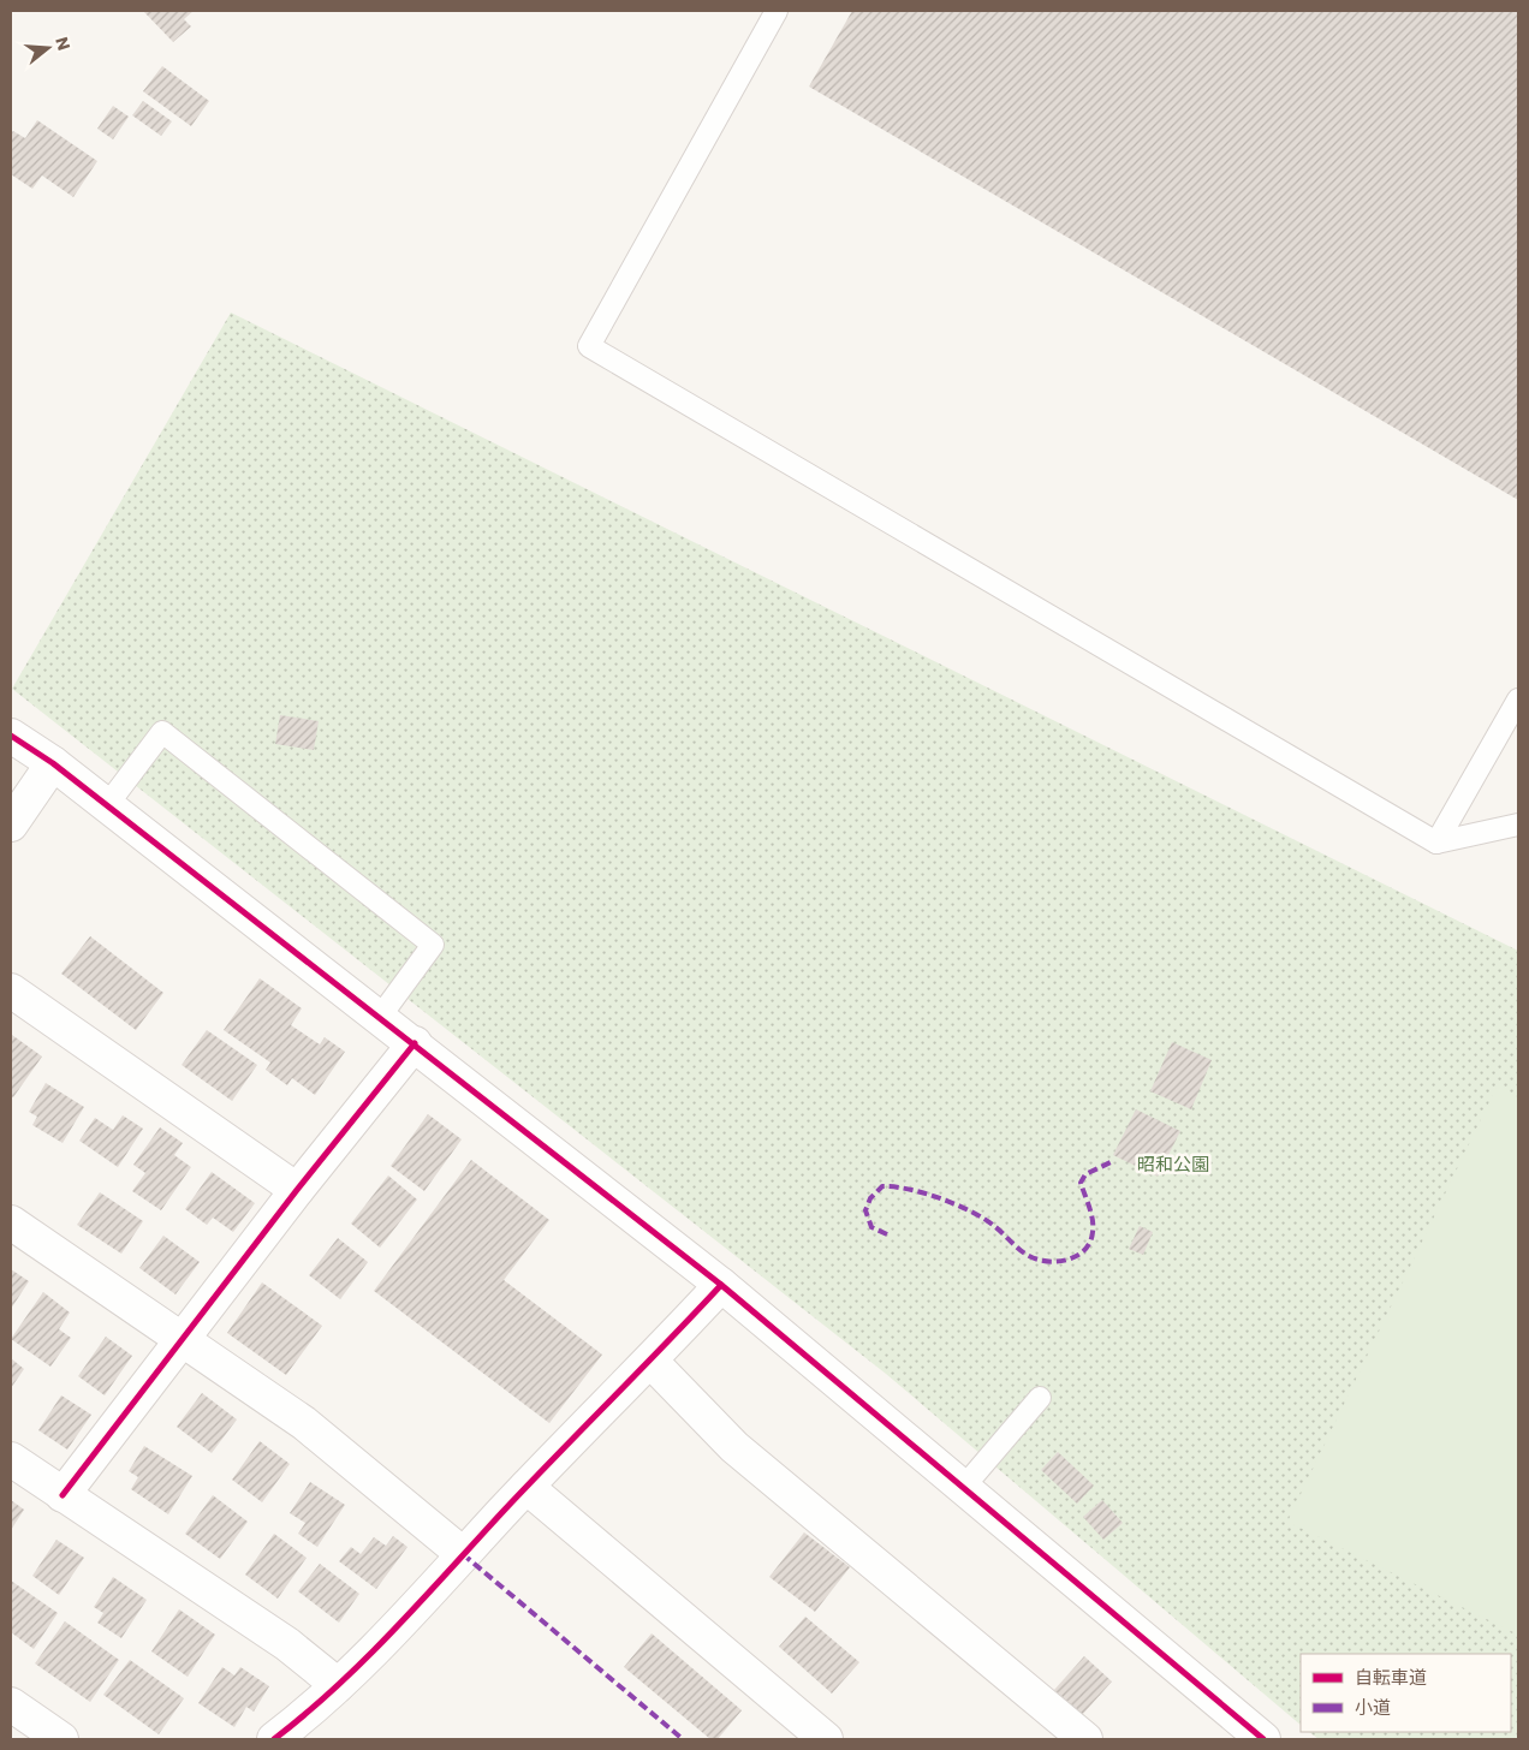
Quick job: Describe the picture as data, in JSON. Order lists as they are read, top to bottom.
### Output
{
  "parks": ["昭和公園"],
  "legend": ["自転車道", "小道"],
  "north": "right"
}
